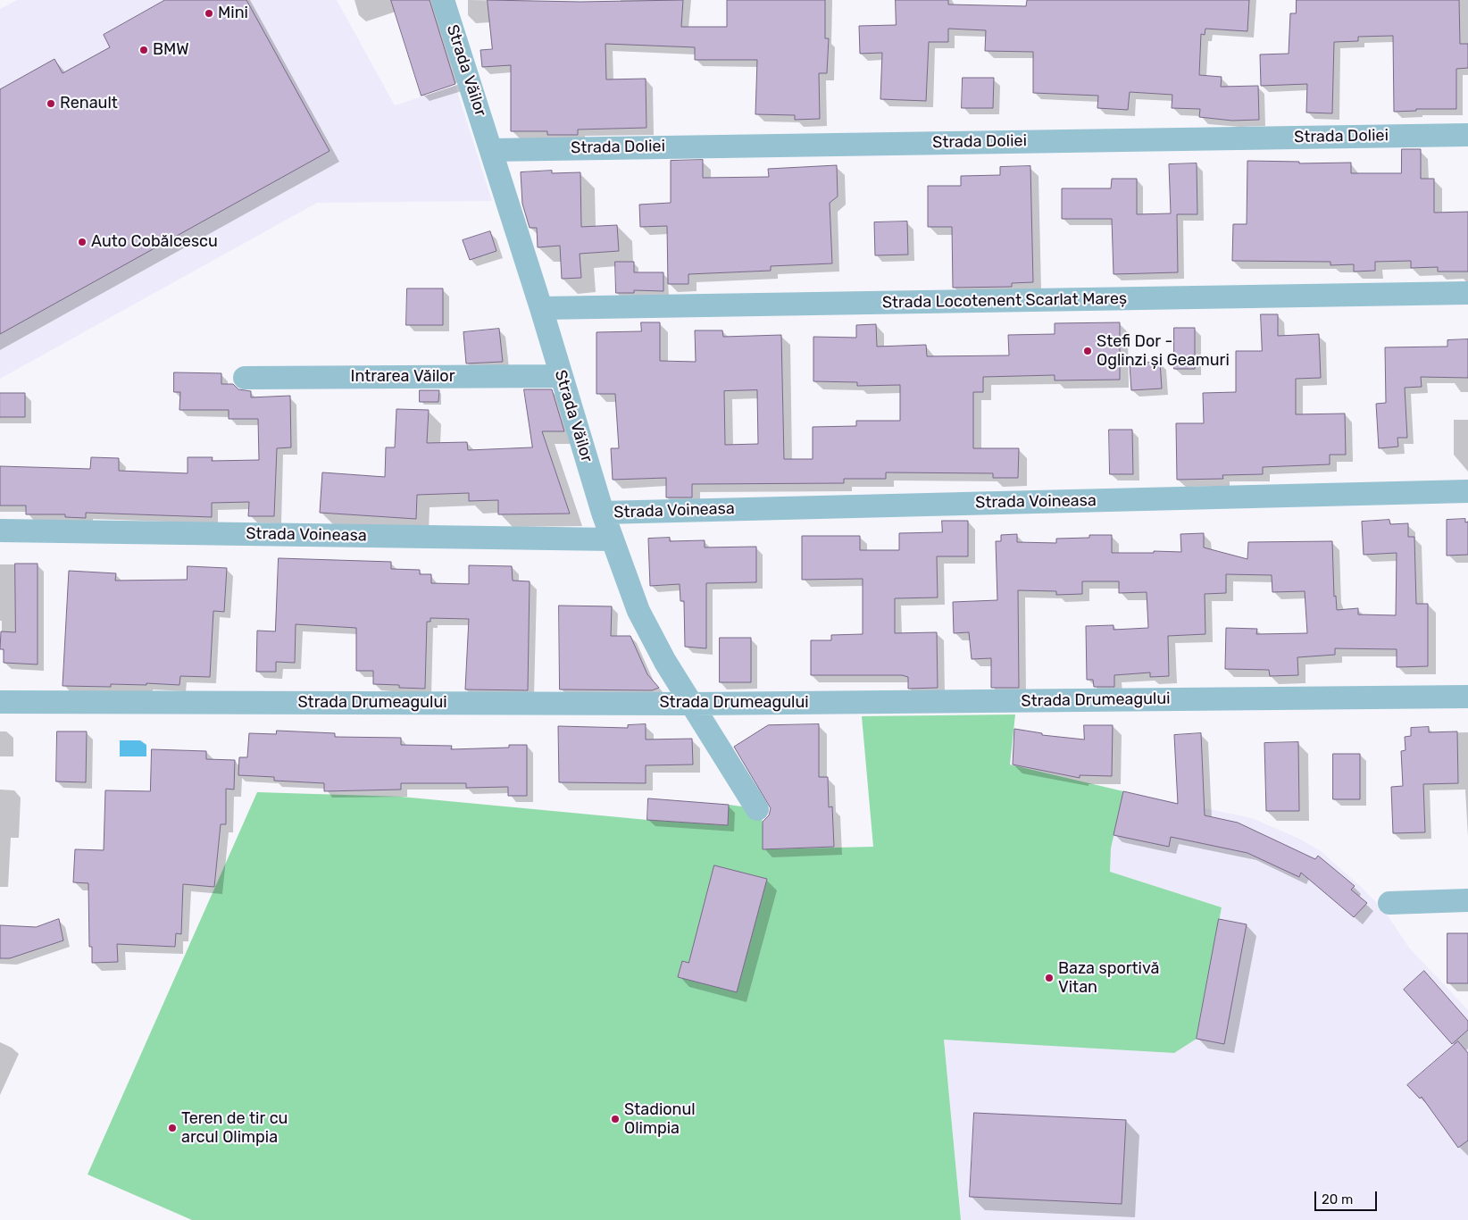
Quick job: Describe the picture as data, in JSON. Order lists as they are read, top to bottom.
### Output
{
  "streets": {
    "street": [
      "Strada Văilor",
      "Strada Doliei",
      "Strada Locotenent Scarlat Mareș",
      "Intrarea Văilor",
      "Strada Voineasa",
      "Strada Drumeagului"
    ]
  },
  "crossings": [
    ["Strada Văilor", "Strada Doliei"],
    ["Strada Văilor", "Strada Locotenent Scarlat Mareș"],
    ["Strada Văilor", "Intrarea Văilor"],
    ["Strada Văilor", "Strada Voineasa"],
    ["Strada Văilor", "Strada Drumeagului"]
  ],
  "places": [
    "Mini",
    "BMW",
    "Renault",
    "Auto Cobălcescu",
    "Stefi Dor - Oglinzi și Geamuri",
    "Baza sportivă Vitan",
    "Stadionul Olimpia",
    "Teren de tir cu arcul Olimpia"
  ],
  "scale_bar": "20 m"
}
